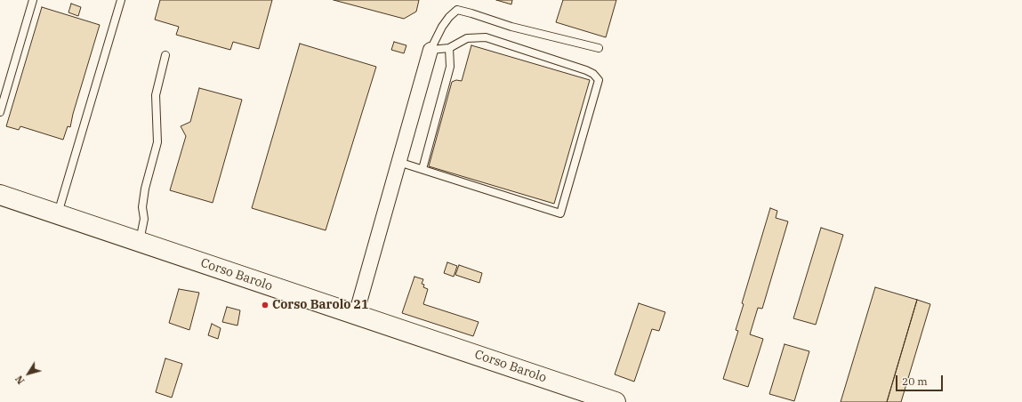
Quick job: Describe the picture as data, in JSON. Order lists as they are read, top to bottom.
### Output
{
  "streets": {
    "main road": ["Corso Barolo"]
  },
  "places": ["Corso Barolo 21"],
  "scale_bar": "20 m",
  "north": "bottom left"
}
